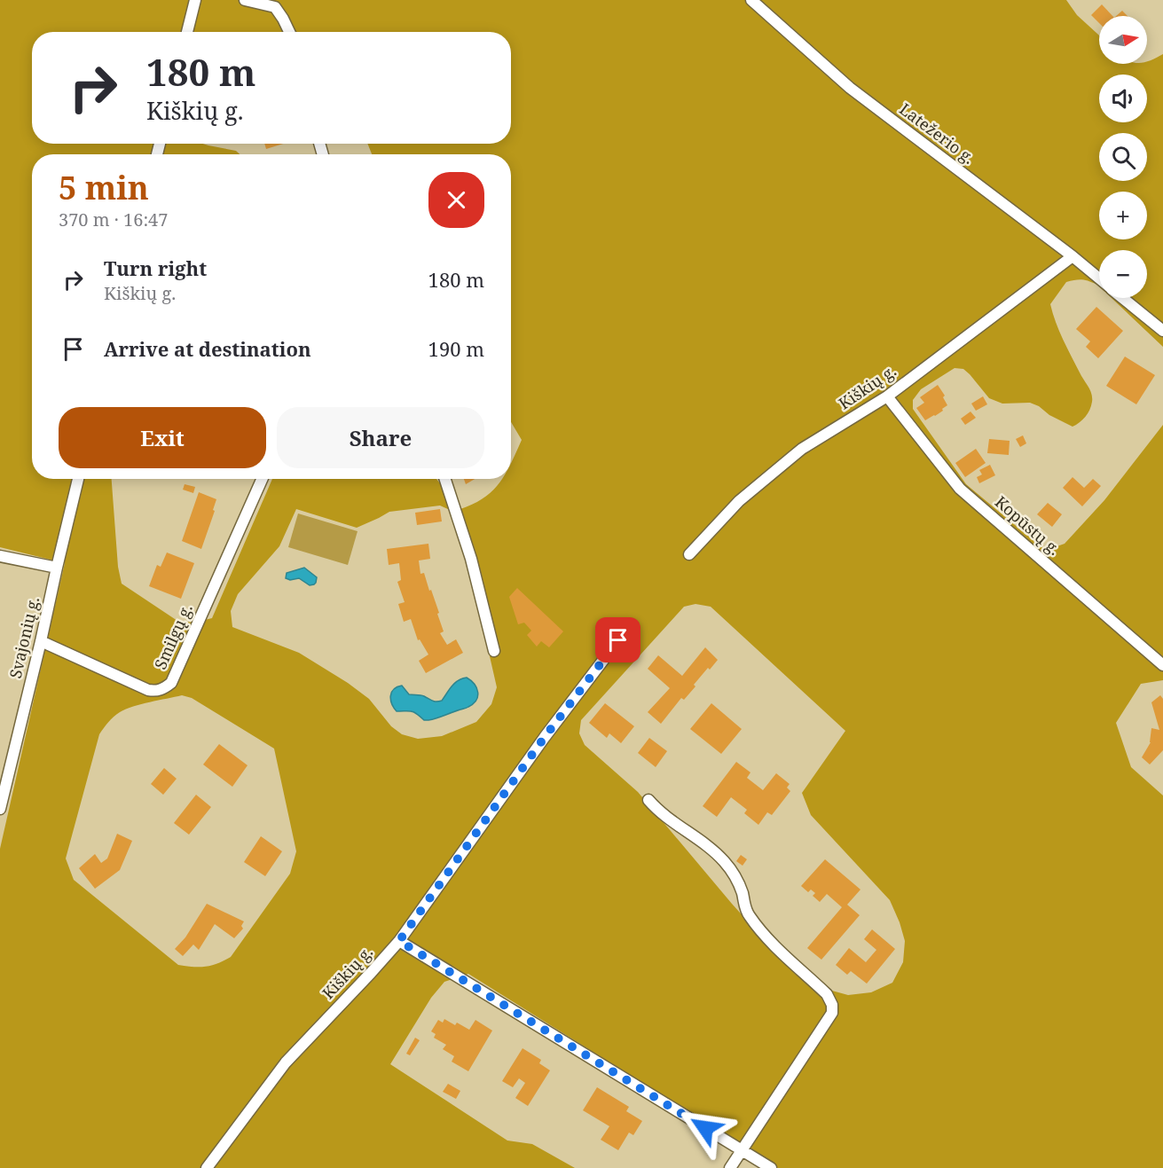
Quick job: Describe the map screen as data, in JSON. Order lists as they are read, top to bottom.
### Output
{
  "streets": {
    "street": [
      "Latežerio g.",
      "Kiškių g.",
      "Kopūstų g.",
      "Smilgų g.",
      "Svajonių g."
    ]
  },
  "crossings": [
    ["Latežerio g.", "Kiškių g."],
    ["Kiškių g.", "Kopūstų g."],
    ["Smilgų g.", "Svajonių g."]
  ],
  "north": "right",
  "page": {
    "map_buttons": ["+", "−"],
    "turn": ["180 m", "Kiškių g."],
    "heading": ["5 min", "370 m · 16:47"],
    "list": [
      {
        "name": "Turn right",
        "note": "Kiškių g.",
        "value": "180 m"
      },
      {
        "name": "Arrive at destination",
        "value": "190 m"
      }
    ],
    "buttons": ["Exit", "Share"]
  }
}
